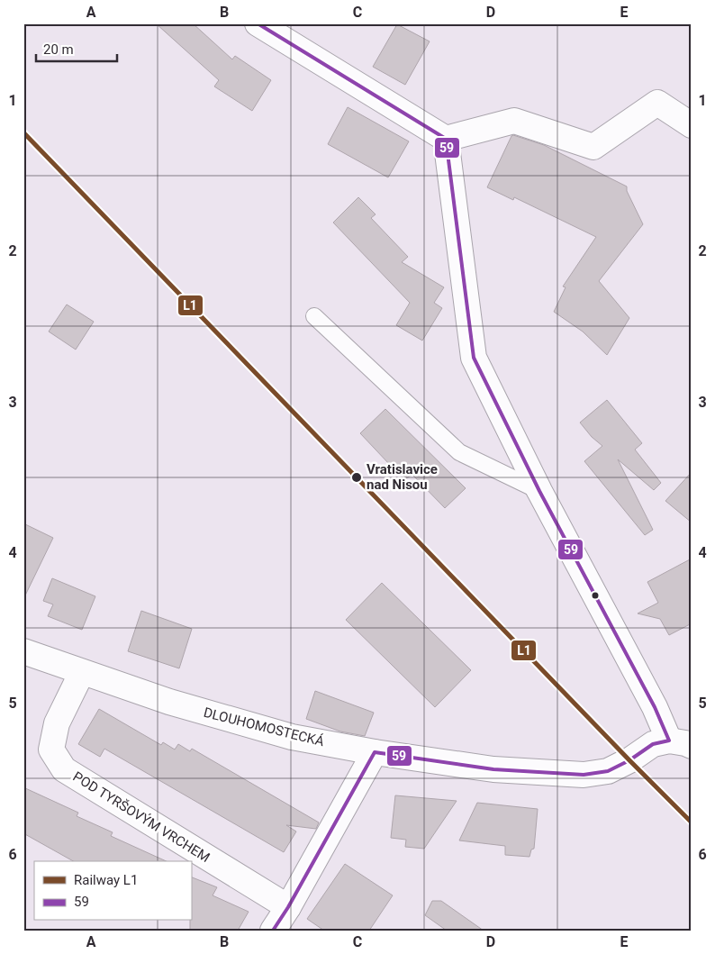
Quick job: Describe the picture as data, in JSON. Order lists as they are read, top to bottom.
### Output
{
  "streets": {
    "street": ["DLOUHOMOSTECKÁ", "POD TYRŠOVÝM VRCHEM"]
  },
  "crossings": [
    ["DLOUHOMOSTECKÁ", "POD TYRŠOVÝM VRCHEM"]
  ],
  "places": ["Vratislavice nad Nisou"],
  "lines": ["transit line 59", "rail line L1"],
  "legend": ["Railway L1", "59"],
  "scale_bar": "20 m",
  "grid": {
    "columns": [
      "A",
      "B",
      "C",
      "D",
      "E"
    ],
    "rows": [
      "1",
      "2",
      "3",
      "4",
      "5",
      "6"
    ]
  }
}
